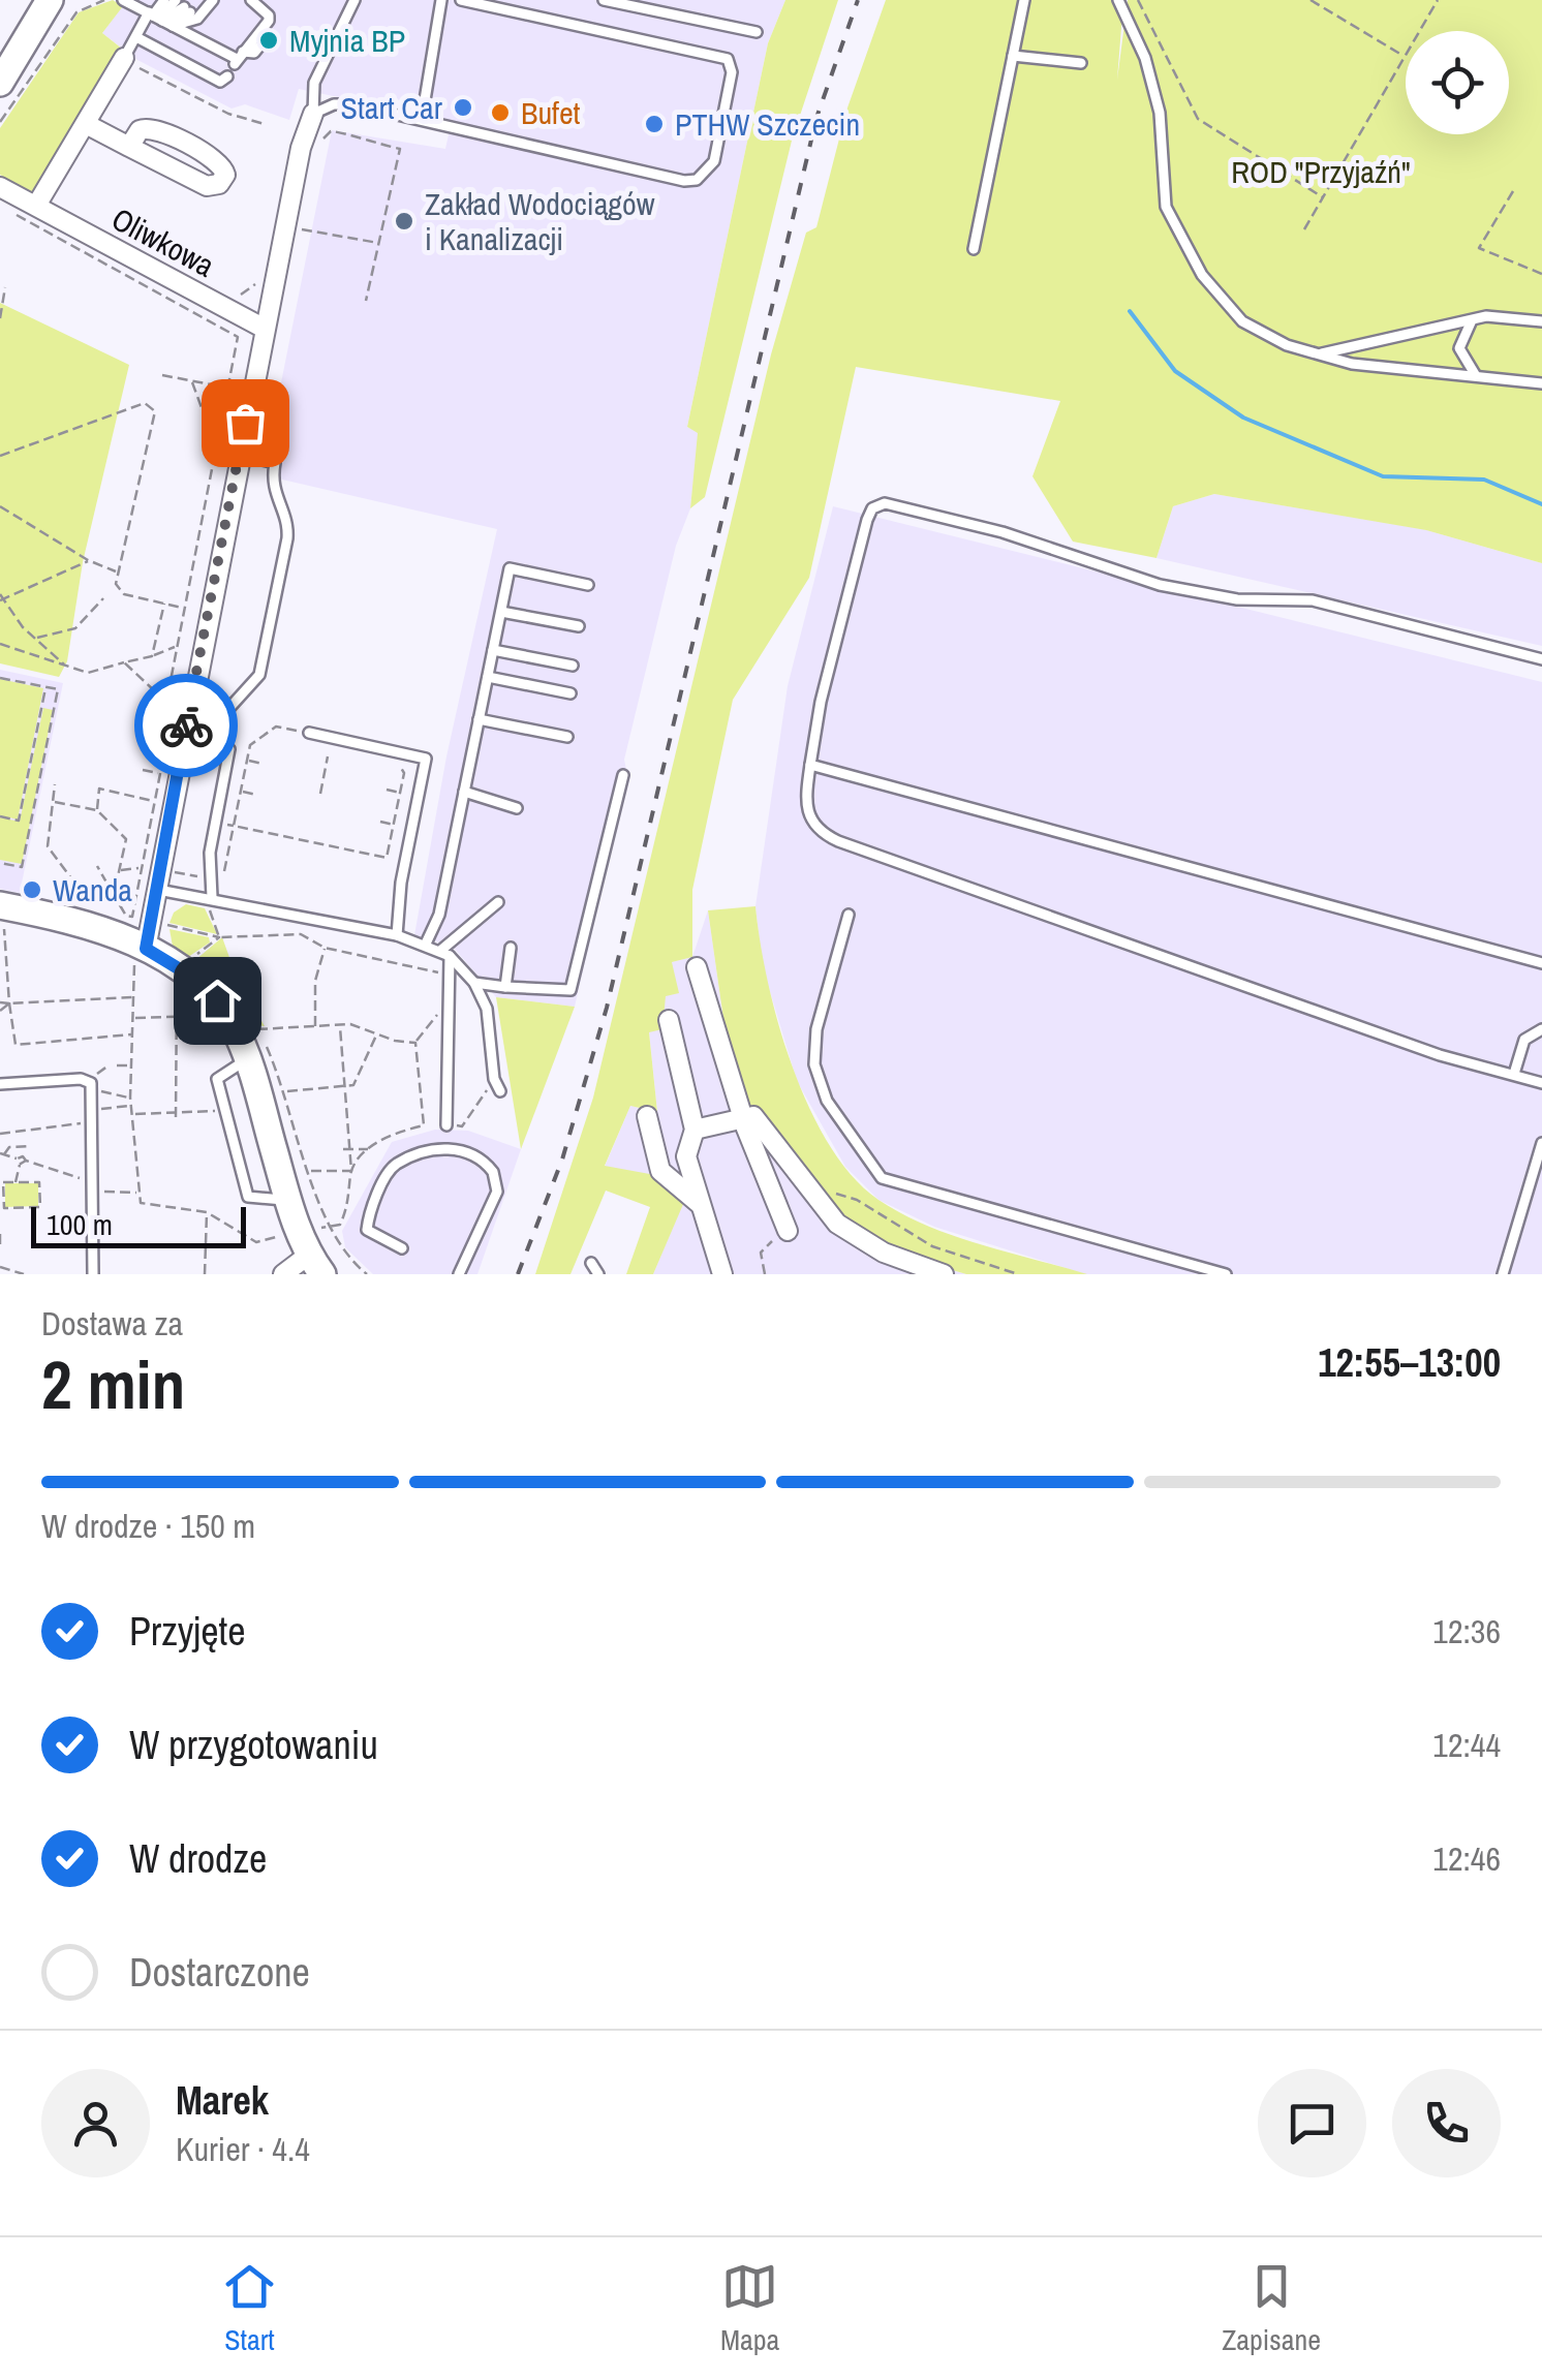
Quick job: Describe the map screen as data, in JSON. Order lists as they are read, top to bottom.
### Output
{
  "streets": {
    "street": ["Oliwkowa"]
  },
  "parks": ["ROD \"Przyjaźń\""],
  "places": [
    "Myjnia BP",
    "Start Car",
    "Bufet",
    "PTHW Szczecin",
    "Zakład Wodociągów i Kanalizacji",
    "Wanda"
  ],
  "scale_bar": "100 m",
  "page": {
    "scale": "100 m",
    "heading": ["2 min", "Dostawa za", "12:55–13:00"],
    "panel": ["Marek", "Kurier · 4.4"],
    "bar": "W drodze · 150 m",
    "list": [
      ["Przyjęte", "12:36"],
      ["W przygotowaniu", "12:44"],
      ["W drodze", "12:46"],
      "Dostarczone"
    ],
    "tabs": ["Start", "Mapa", "Zapisane"]
  }
}
